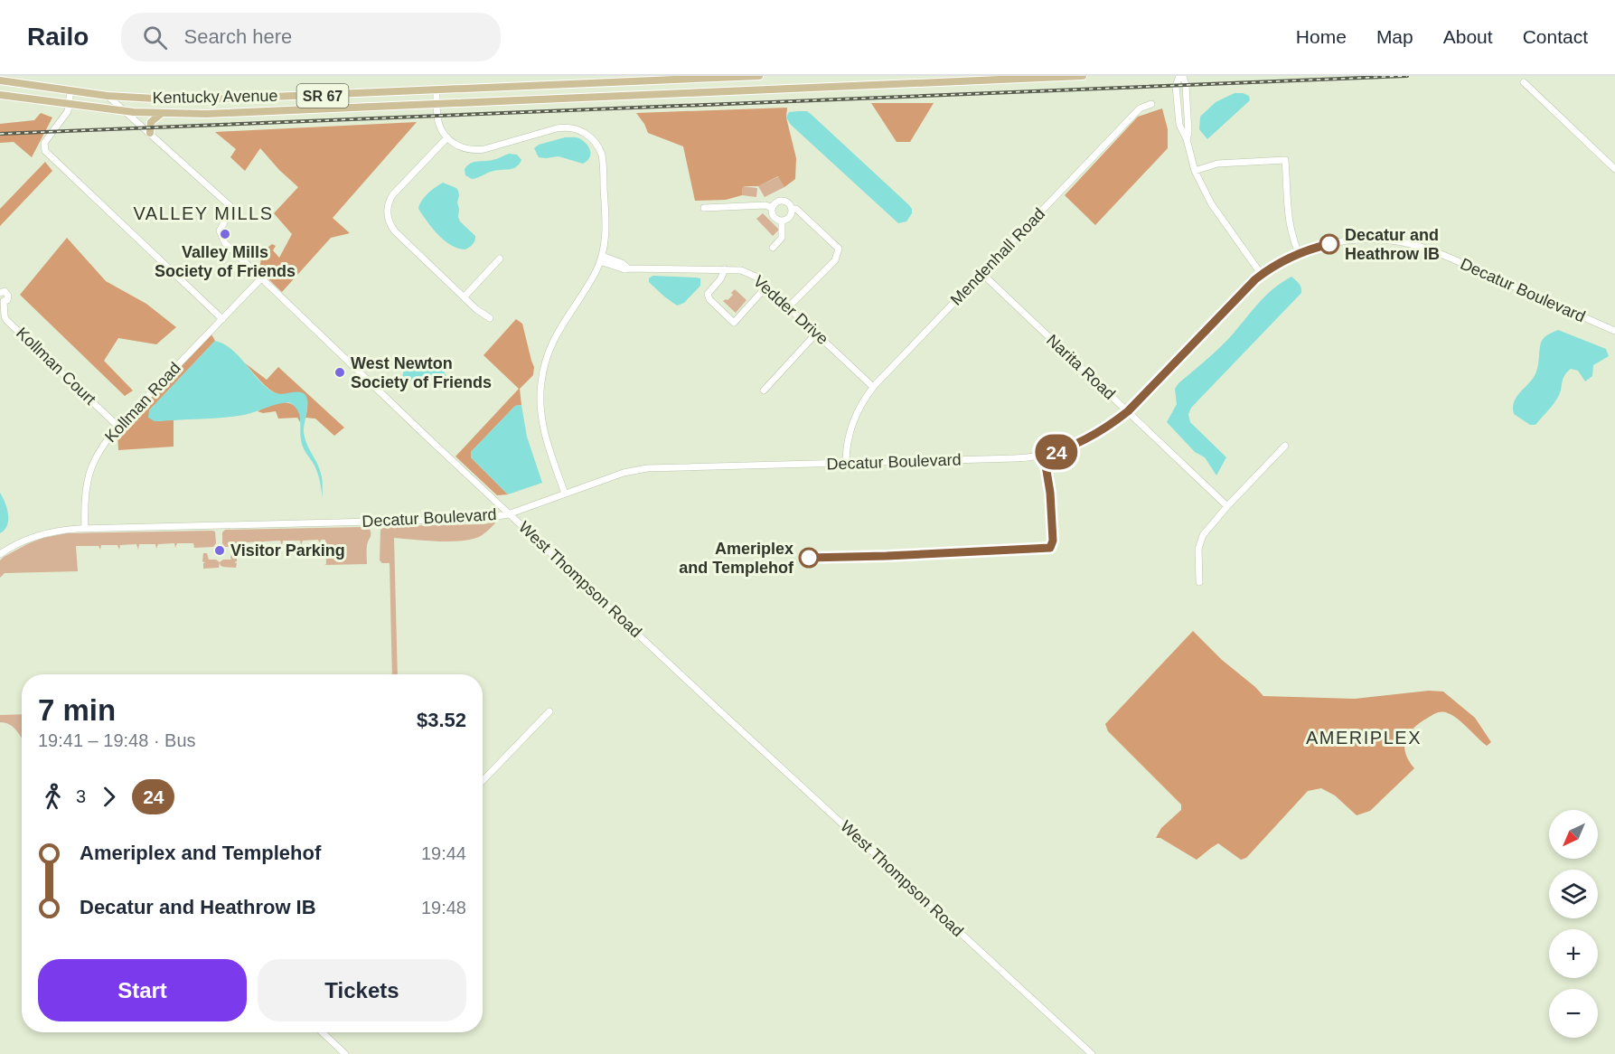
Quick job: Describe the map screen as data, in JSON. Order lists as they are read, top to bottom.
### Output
{
  "streets": {
    "main road": ["SR 67", "Kentucky Avenue"],
    "street": [
      "Mendenhall Road",
      "Decatur Boulevard",
      "Vedder Drive",
      "Kollman Court",
      "Narita Road",
      "Kollman Road",
      "West Thompson Road"
    ]
  },
  "crossings": [
    ["Kentucky Avenue", "West Thompson Road"],
    ["Mendenhall Road", "Decatur Boulevard"],
    ["Mendenhall Road", "Vedder Drive"],
    ["Mendenhall Road", "Narita Road"],
    ["Decatur Boulevard", "Narita Road"],
    ["Decatur Boulevard", "Kollman Road"],
    ["Decatur Boulevard", "West Thompson Road"],
    ["Kollman Court", "Kollman Road"],
    ["Kollman Road", "West Thompson Road"]
  ],
  "districts": ["VALLEY MILLS", "AMERIPLEX"],
  "places": [
    "Valley Mills Society of Friends",
    "Decatur and Heathrow IB",
    "West Newton Society of Friends",
    "Visitor Parking",
    "Ameriplex and Templehof"
  ],
  "lines": ["bus line 24"],
  "north": "bottom left",
  "page": {
    "header": "Railo",
    "search": "Search here",
    "nav": [
      "Home",
      "Map",
      "About",
      "Contact"
    ],
    "on_map": "24",
    "heading": ["7 min", "19:41 – 19:48 · Bus", "$3.52"],
    "legs": ["3", "24"],
    "map_buttons": ["+", "−"],
    "list": [
      {
        "name": "Ameriplex and Templehof",
        "value": "19:44"
      },
      {
        "name": "Decatur and Heathrow IB",
        "value": "19:48"
      }
    ],
    "buttons": ["Start", "Tickets"]
  }
}
